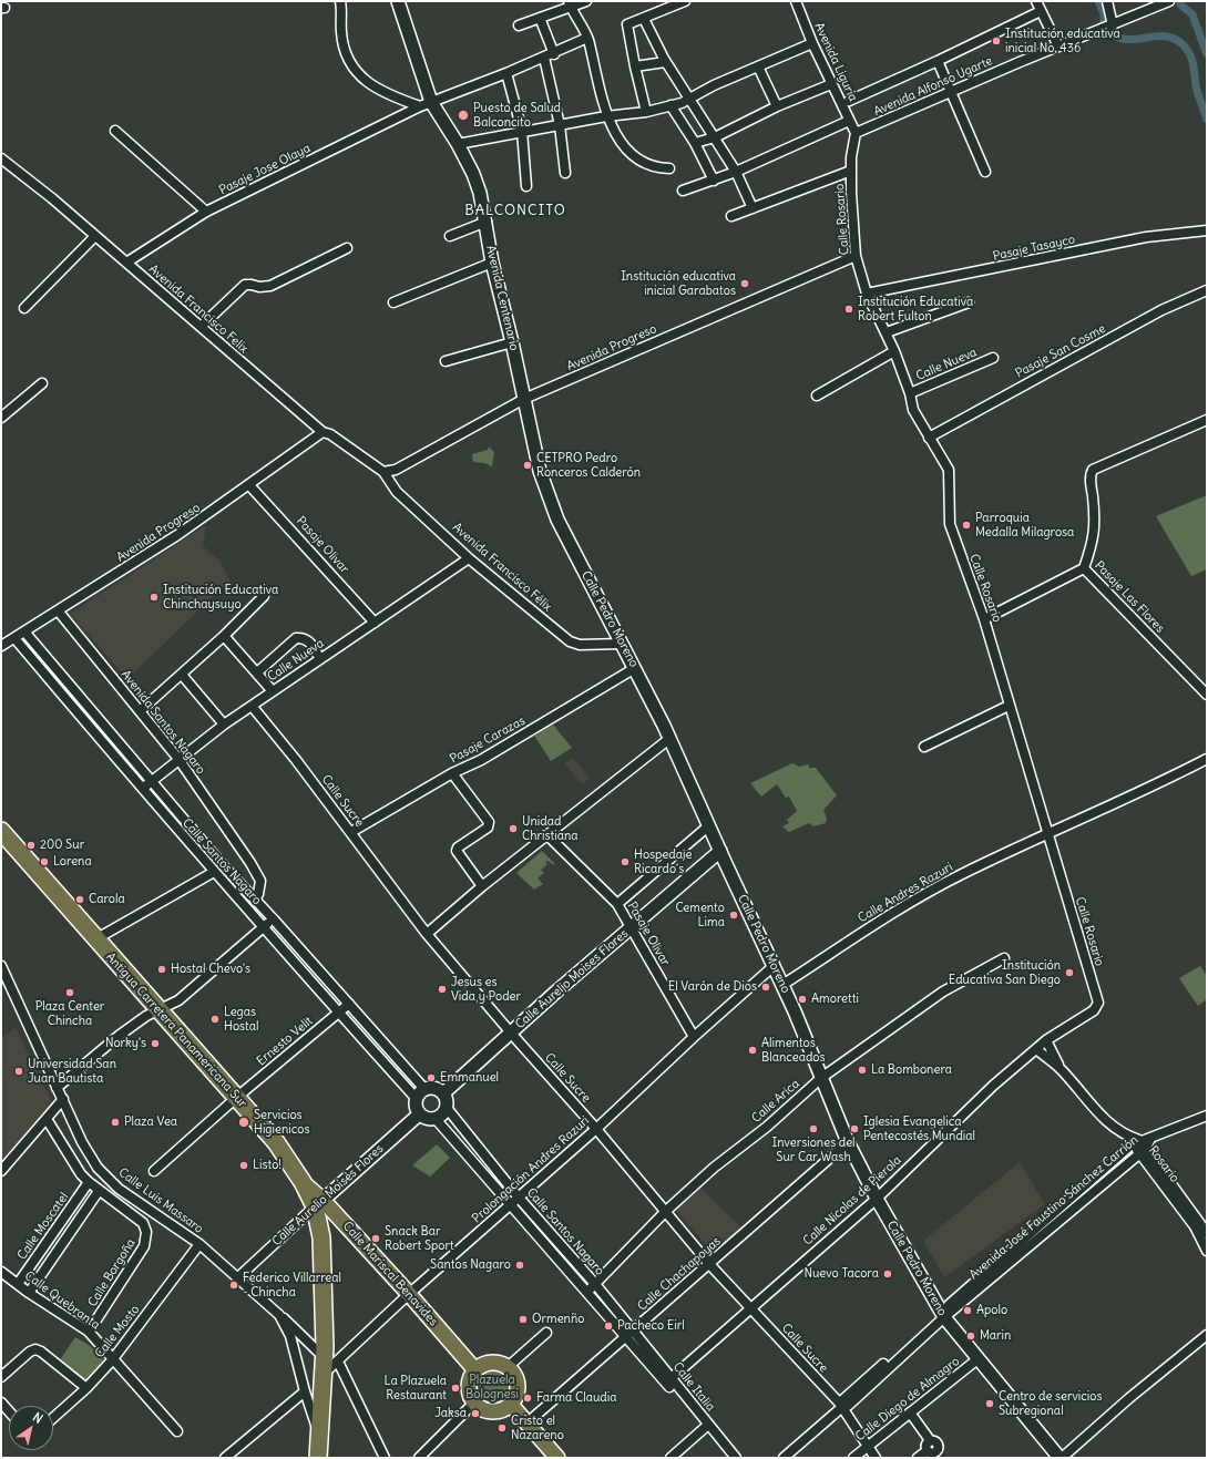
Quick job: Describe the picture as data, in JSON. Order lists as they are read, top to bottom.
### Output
{
  "streets": {
    "highway": ["Antigua Carretera Panamericana Sur"],
    "main road": [
      "Avenida Centenario",
      "Calle Pedro Moreno",
      "Calle Aureljo Moises Flores",
      "Calle Aurelio Moisés Flores",
      "Calle Mariscal Benavides"
    ],
    "street": [
      "Avenida Liguria",
      "Avenida Alfonso Ugarte",
      "Pasaje Jose Olaya",
      "Calle Rosario",
      "Pasaje Tasayco",
      "Avenida Francisco Felix",
      "Avenida Progreso",
      "Pasaje San Cosme",
      "Calle Nueva",
      "Pasaje Olivar",
      "Avenida Francisco Félix",
      "Pasaje Las Flores",
      "Avenida Santos Nagaro",
      "Pasaje Carazas",
      "Calle Sucre",
      "Calle Santos Nagaro",
      "Calle Andres Razuri",
      "Ernesto Velit",
      "Calle Arica",
      "Rosario",
      "Prolongación Andres Razuri",
      "Calle Luis Massaro",
      "Calle Nicolas de Pierola",
      "Avenida José Faustino Sánchez Carrión",
      "Calle Moscatel",
      "Calle Borgoña",
      "Calle Chachapoyas",
      "Calle Quebranta",
      "Calle Mosto",
      "Calle Italia",
      "Calle Diego de Almagro"
    ]
  },
  "crossings": [
    ["Avenida Liguria", "Avenida Alfonso Ugarte"],
    ["Avenida Liguria", "Calle Rosario"],
    ["Avenida Alfonso Ugarte", "Calle Rosario"],
    ["Pasaje Jose Olaya", "Avenida Centenario"],
    ["Pasaje Jose Olaya", "Avenida Francisco Felix"],
    ["Calle Rosario", "Pasaje Tasayco"],
    ["Calle Rosario", "Avenida Progreso"],
    ["Calle Rosario", "Pasaje San Cosme"],
    ["Calle Rosario", "Calle Nueva"],
    ["Calle Rosario", "Calle Andres Razuri"],
    ["Calle Rosario", "Calle Nicolas de Pierola"],
    ["Avenida Centenario", "Avenida Progreso"],
    ["Avenida Centenario", "Calle Pedro Moreno"],
    ["Avenida Francisco Felix", "Avenida Progreso"],
    ["Avenida Francisco Felix", "Avenida Francisco Félix"],
    ["Avenida Progreso", "Pasaje Olivar"],
    ["Avenida Progreso", "Avenida Francisco Félix"],
    ["Avenida Progreso", "Calle Pedro Moreno"],
    ["Avenida Progreso", "Avenida Santos Nagaro"],
    ["Avenida Progreso", "Calle Santos Nagaro"],
    ["Calle Nueva", "Pasaje Olivar"],
    ["Calle Nueva", "Avenida Francisco Félix"],
    ["Calle Nueva", "Avenida Santos Nagaro"],
    ["Calle Nueva", "Calle Sucre"],
    ["Calle Nueva", "Calle Santos Nagaro"],
    ["Pasaje Olivar", "Calle Aureljo Moises Flores"],
    ["Pasaje Olivar", "Prolongación Andres Razuri"],
    ["Avenida Francisco Félix", "Calle Pedro Moreno"],
    ["Calle Pedro Moreno", "Pasaje Carazas"],
    ["Calle Pedro Moreno", "Calle Andres Razuri"],
    ["Calle Pedro Moreno", "Calle Aureljo Moises Flores"],
    ["Calle Pedro Moreno", "Calle Arica"],
    ["Calle Pedro Moreno", "Prolongación Andres Razuri"],
    ["Calle Pedro Moreno", "Calle Nicolas de Pierola"],
    ["Calle Pedro Moreno", "Avenida José Faustino Sánchez Carrión"],
    ["Calle Pedro Moreno", "Calle Chachapoyas"],
    ["Calle Pedro Moreno", "Calle Diego de Almagro"],
    ["Avenida Santos Nagaro", "Calle Santos Nagaro"],
    ["Pasaje Carazas", "Calle Sucre"],
    ["Calle Sucre", "Calle Aureljo Moises Flores"],
    ["Calle Sucre", "Calle Arica"],
    ["Calle Sucre", "Prolongación Andres Razuri"],
    ["Calle Sucre", "Calle Nicolas de Pierola"],
    ["Calle Sucre", "Avenida José Faustino Sánchez Carrión"],
    ["Calle Sucre", "Calle Chachapoyas"],
    ["Calle Sucre", "Calle Diego de Almagro"],
    ["Calle Santos Nagaro", "Calle Aureljo Moises Flores"],
    ["Calle Santos Nagaro", "Ernesto Velit"],
    ["Calle Santos Nagaro", "Calle Arica"],
    ["Calle Santos Nagaro", "Prolongación Andres Razuri"],
    ["Calle Santos Nagaro", "Calle Aurelio Moisés Flores"],
    ["Calle Santos Nagaro", "Calle Chachapoyas"],
    ["Calle Santos Nagaro", "Calle Italia"],
    ["Calle Aureljo Moises Flores", "Calle Aurelio Moisés Flores"],
    ["Antigua Carretera Panamericana Sur", "Ernesto Velit"],
    ["Antigua Carretera Panamericana Sur", "Prolongación Andres Razuri"],
    ["Antigua Carretera Panamericana Sur", "Calle Aurelio Moisés Flores"],
    ["Antigua Carretera Panamericana Sur", "Calle Luis Massaro"],
    ["Antigua Carretera Panamericana Sur", "Calle Mariscal Benavides"],
    ["Rosario", "Avenida José Faustino Sánchez Carrión"],
    ["Prolongación Andres Razuri", "Calle Luis Massaro"],
    ["Prolongación Andres Razuri", "Calle Mariscal Benavides"],
    ["Calle Aurelio Moisés Flores", "Calle Luis Massaro"],
    ["Calle Aurelio Moisés Flores", "Calle Mariscal Benavides"],
    ["Calle Luis Massaro", "Calle Mosto"],
    ["Calle Nicolas de Pierola", "Calle Italia"],
    ["Calle Moscatel", "Calle Quebranta"],
    ["Calle Borgoña", "Calle Quebranta"],
    ["Calle Chachapoyas", "Calle Italia"],
    ["Calle Quebranta", "Calle Mosto"]
  ],
  "districts": ["BALCONCITO"],
  "parks": ["Plazuela Bolognesi"],
  "places": [
    "Institución educativa inicial No. 436",
    "Puesto de Salud Balconcito",
    "Institución educativa inicial Garabatos",
    "Institución Educativa Robert Fulton",
    "CETPRO Pedro Ronceros Calderón",
    "Parroquia Medalla Milagrosa",
    "Institución Educativa Chinchaysuyo",
    "Unidad Christiana",
    "200 Sur",
    "Lorena",
    "Hospedaje Ricardo's",
    "Carola",
    "Cemento Lima",
    "Hostal Chevo's",
    "Institución Educativa San Diego",
    "El Varón de Dios",
    "Jesus es Vida y Poder",
    "Plaza Center Chincha",
    "Amoretti",
    "Legas Hostal",
    "Norky's",
    "Alimentos Blanceados",
    "La Bombonera",
    "Universidad San Juan Bautista",
    "Emmanuel",
    "Plaza Vea",
    "Servicios Higienicos",
    "Inversiones del Sur Car Wash",
    "Iglesia Evangelica Pentecostés Mundial",
    "Listo!",
    "Snack Bar Robert Sport",
    "Santos Nagaro",
    "Nuevo Tacora",
    "Federico Villarreal - Chincha",
    "Apolo",
    "Ormenño",
    "Pacheco Eirl",
    "Marin",
    "La Plazuela Restaurant",
    "Farma Claudia",
    "Centro de servicios Subregional",
    "Jaksa",
    "Cristo el Nazareno"
  ],
  "north": "top right"
}
